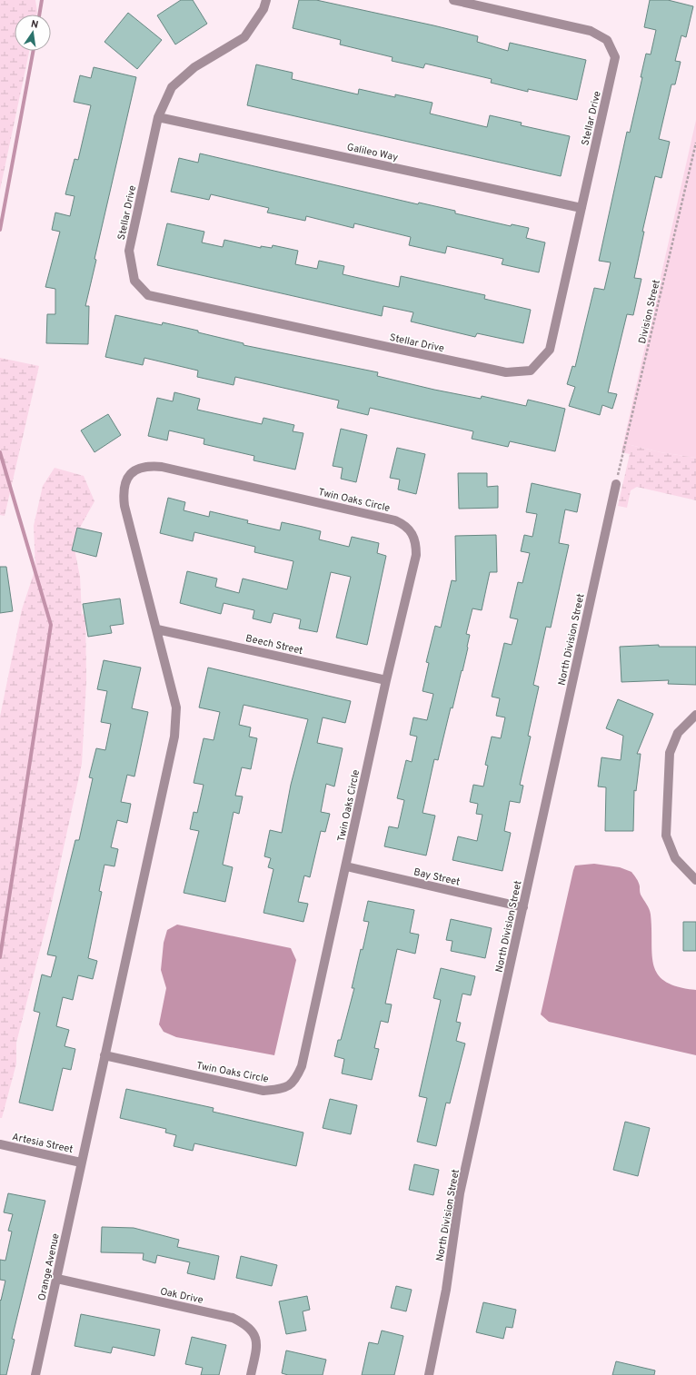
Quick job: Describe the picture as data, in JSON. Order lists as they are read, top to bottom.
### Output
{
  "streets": {
    "street": [
      "Stellar Drive",
      "Galileo Way",
      "Twin Oaks Circle",
      "North Division Street",
      "Beech Street",
      "Bay Street",
      "Artesia Street",
      "Orange Avenue",
      "Oak Drive"
    ],
    "path": ["Division Street"]
  },
  "crossings": [
    ["Stellar Drive", "Galileo Way"],
    ["Division Street", "North Division Street"],
    ["Twin Oaks Circle", "Beech Street"],
    ["Twin Oaks Circle", "Bay Street"],
    ["Twin Oaks Circle", "Artesia Street"],
    ["Twin Oaks Circle", "Orange Avenue"],
    ["North Division Street", "Bay Street"],
    ["Artesia Street", "Orange Avenue"],
    ["Orange Avenue", "Oak Drive"]
  ],
  "north": "top"
}
